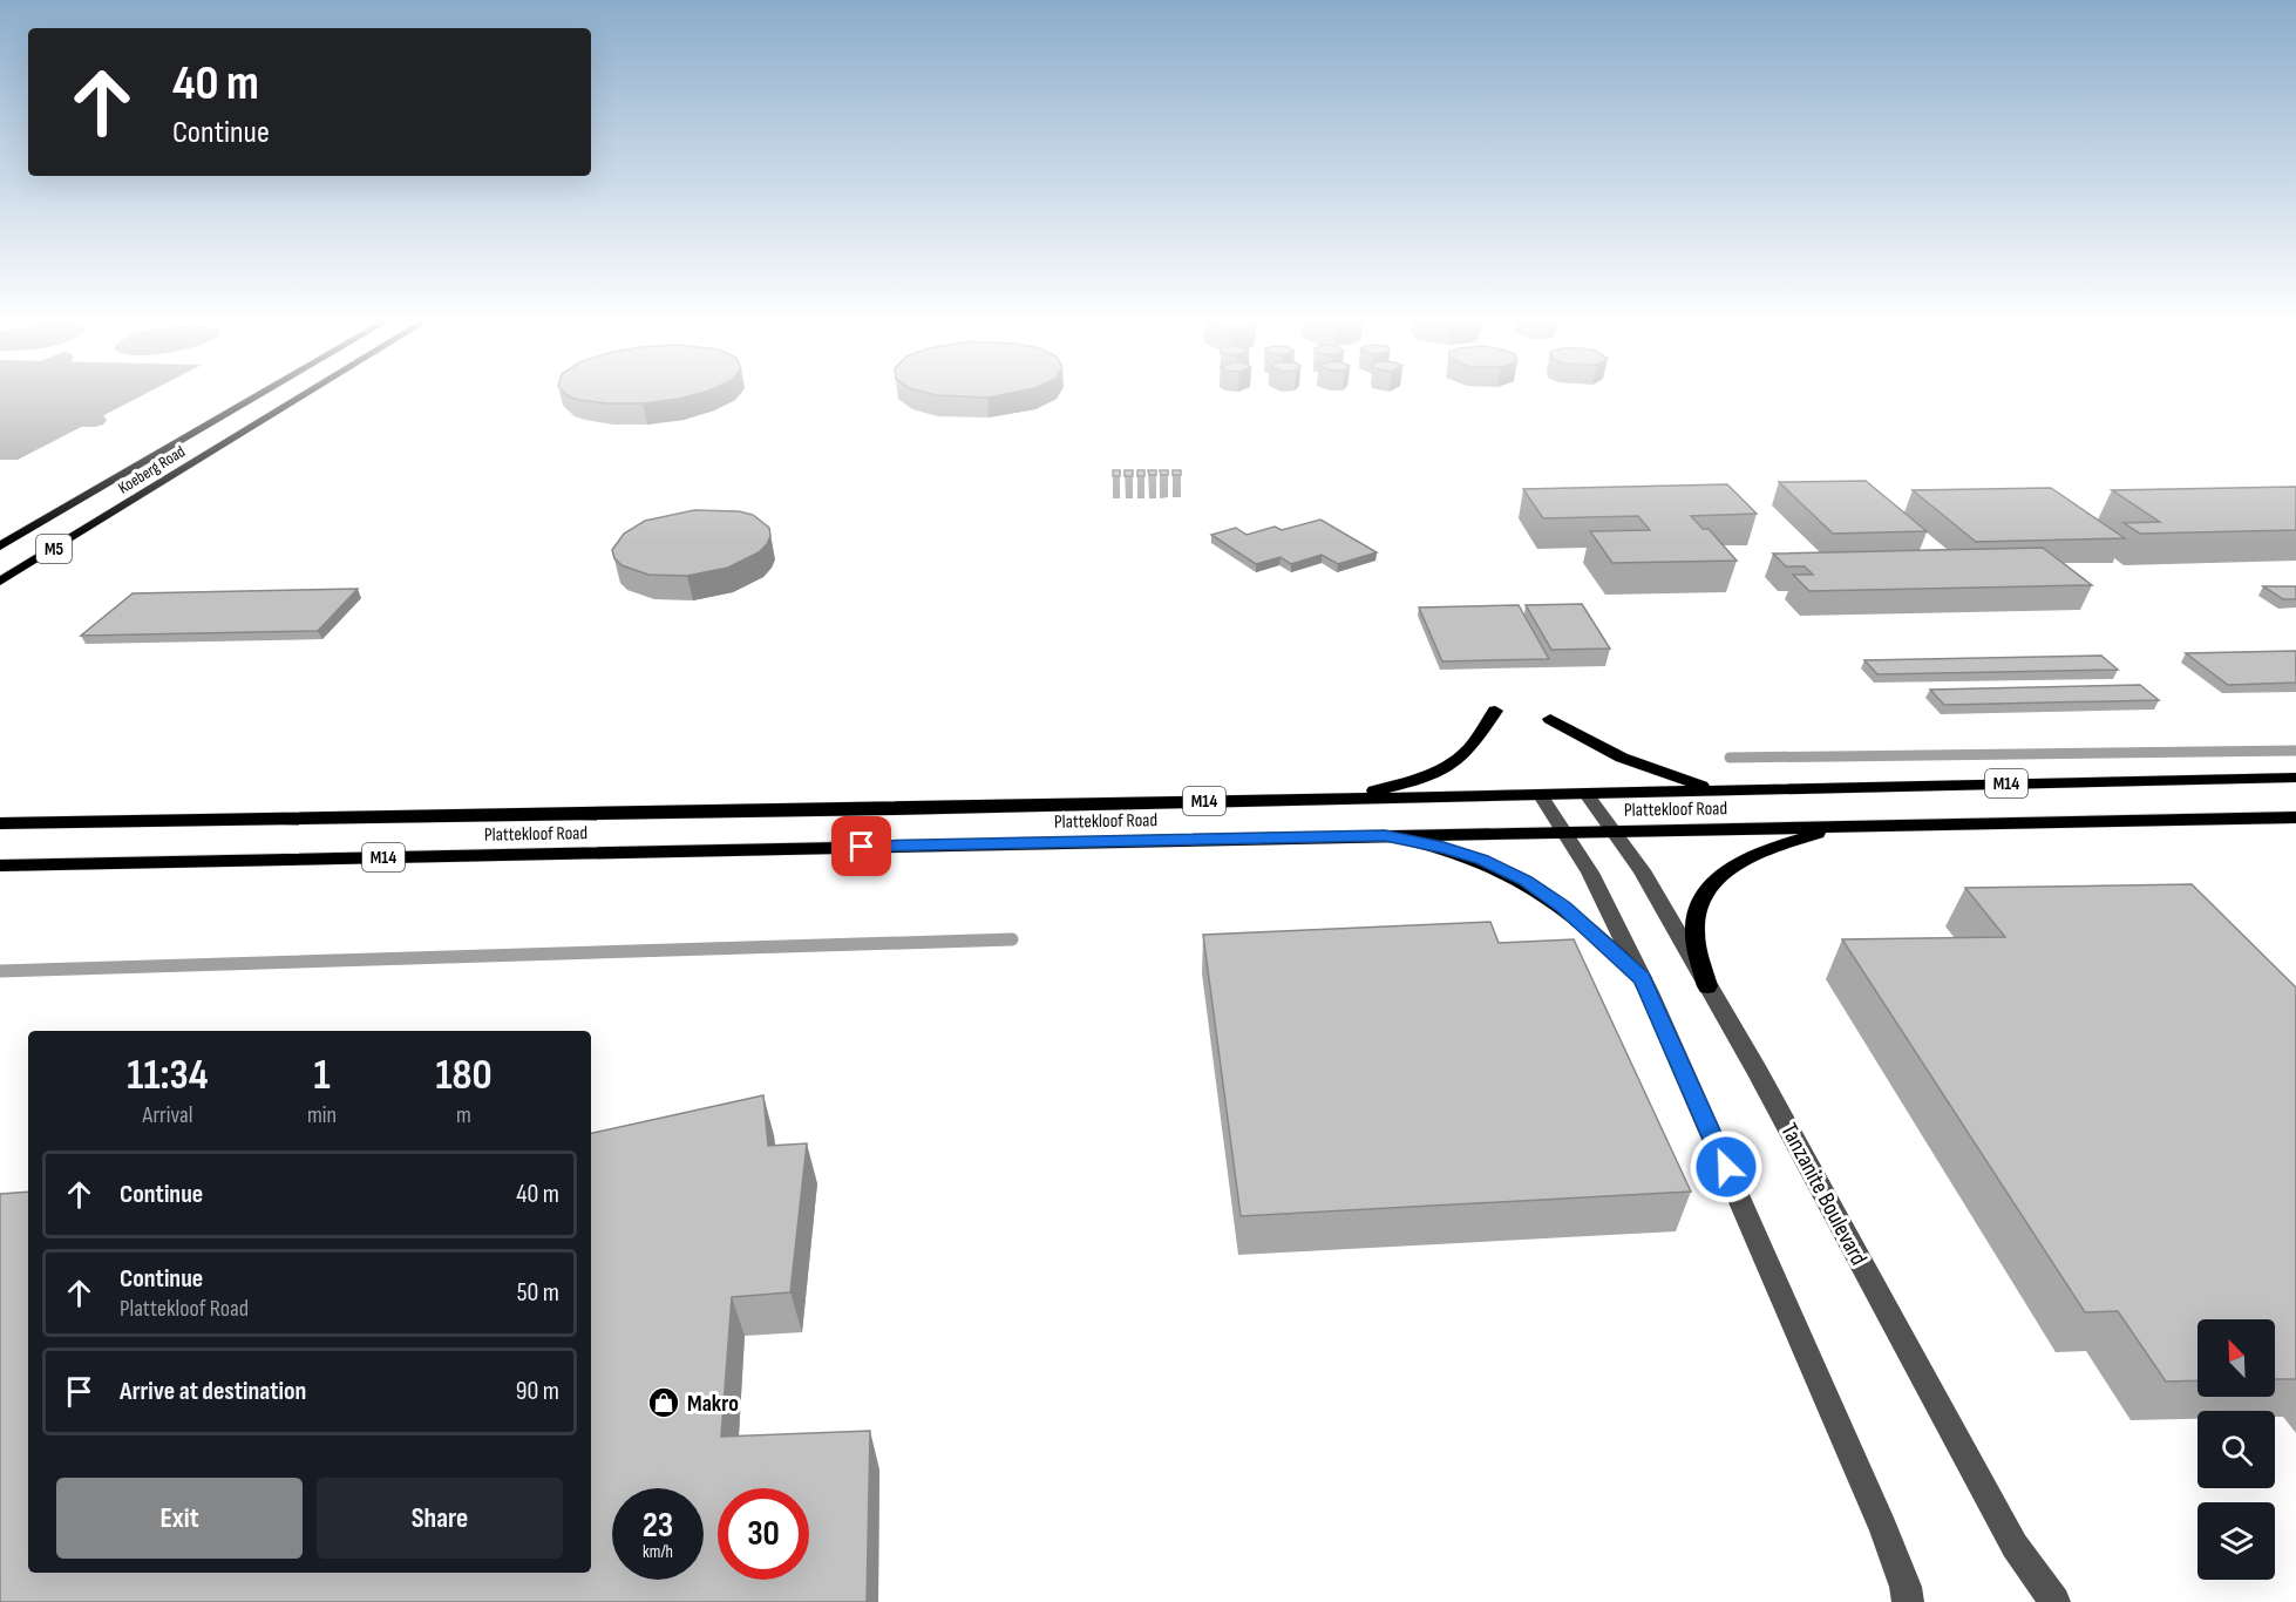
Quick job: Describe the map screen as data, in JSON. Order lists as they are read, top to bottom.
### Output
{
  "streets": {
    "main road": [
      "Koeberg Road",
      "M5",
      "M14",
      "Plattekloof Road"
    ],
    "street": ["Tanzanite Boulevard"]
  },
  "crossings": [
    ["Plattekloof Road", "Tanzanite Boulevard"]
  ],
  "places": {
    "shop": ["Makro"]
  },
  "north": "top left",
  "page": {
    "turn": ["40 m", "Continue"],
    "eta": [
      "11:34",
      "Arrival",
      "1",
      "min",
      "180",
      "m"
    ],
    "list": [
      {
        "name": "Continue",
        "value": "40 m"
      },
      {
        "name": "Continue",
        "note": "Plattekloof Road",
        "value": "50 m"
      },
      {
        "name": "Arrive at destination",
        "value": "90 m"
      }
    ],
    "buttons": ["Exit", "Share"],
    "speed": "23 km/h",
    "limit": "30"
  }
}
